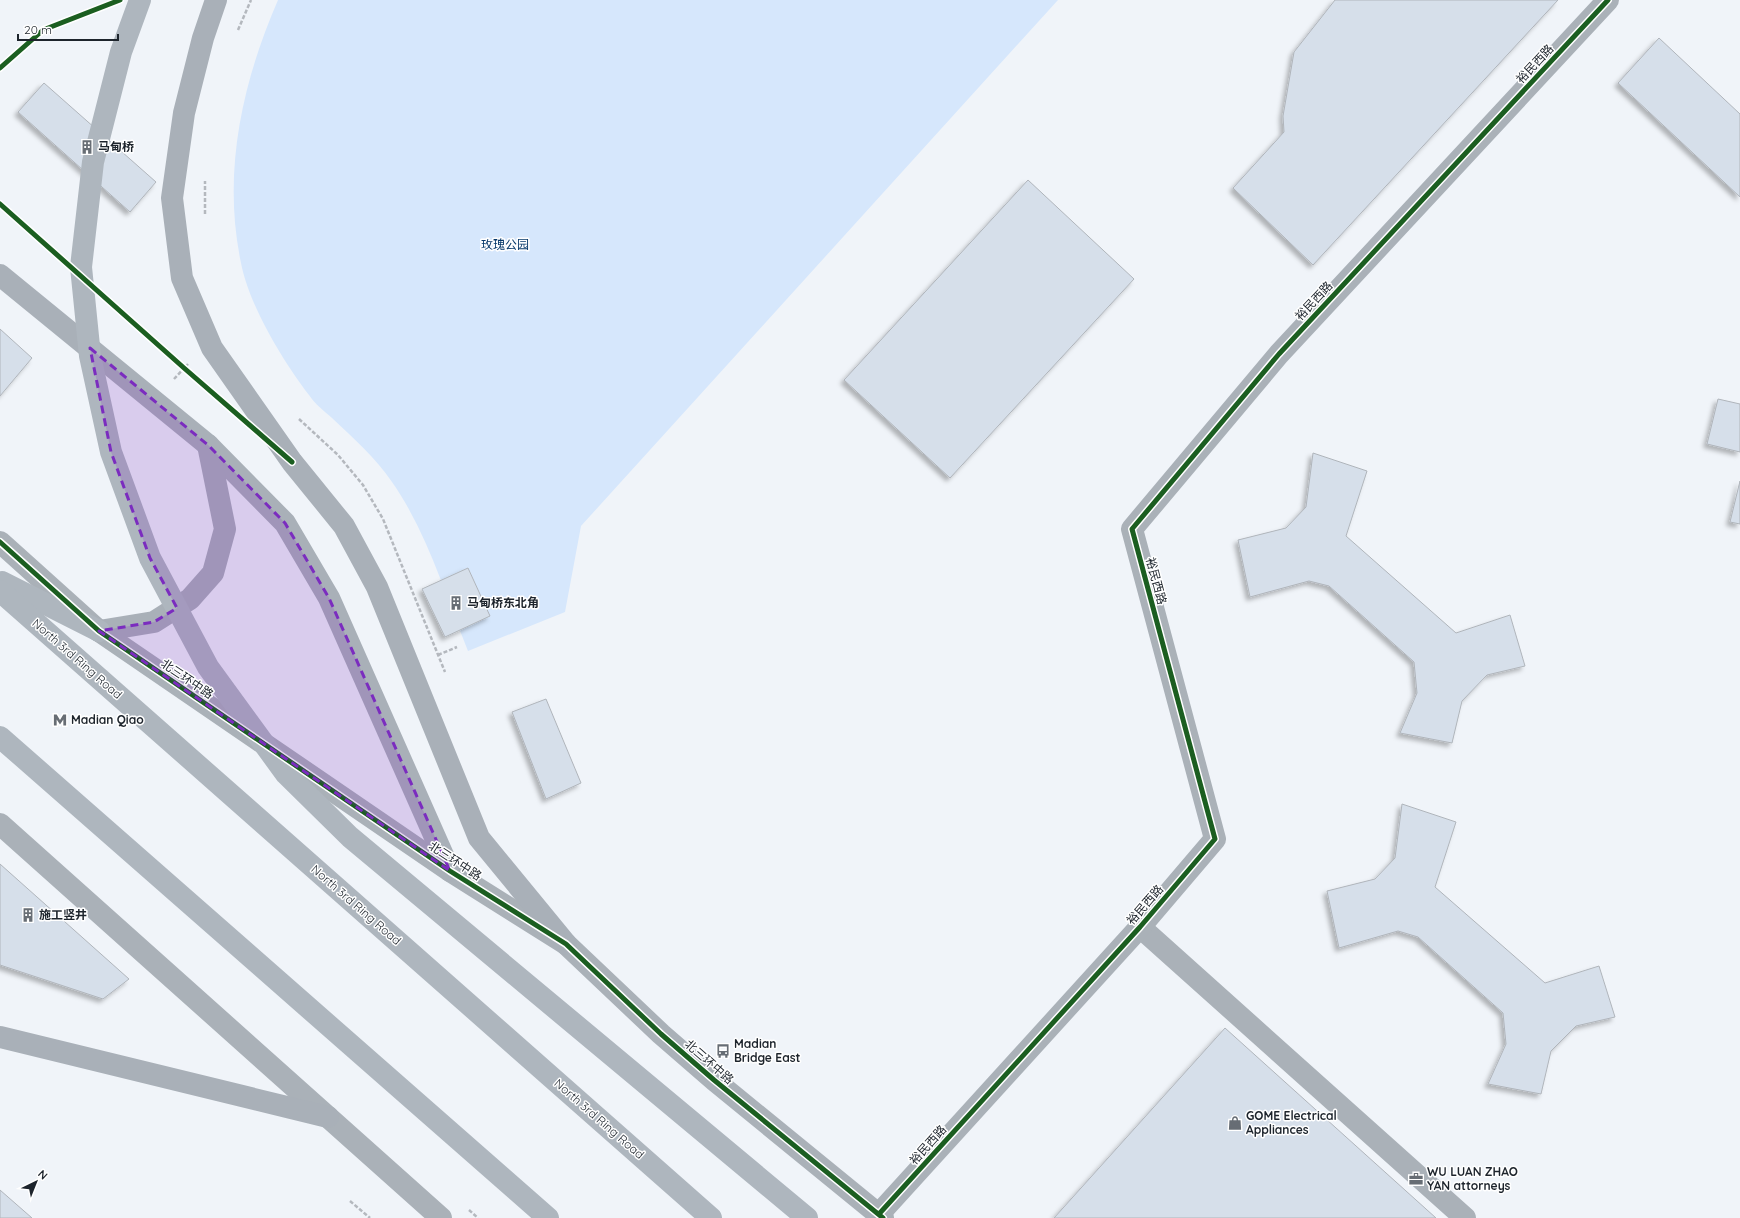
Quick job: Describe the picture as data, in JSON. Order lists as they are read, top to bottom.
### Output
{
  "streets": {
    "highway": ["North 3rd Ring Road"],
    "street": ["裕民西路", "北三环中路"]
  },
  "crossings": [
    ["裕民西路", "北三环中路"]
  ],
  "parks": ["玫瑰公园"],
  "places": {
    "building": ["马甸桥", "马甸桥东北角", "施工竖井"],
    "metro station": ["Madian Qiao"],
    "bus stop": ["Madian Bridge East"],
    "shop": ["GOME Electrical Appliances"],
    "office": ["WU LUAN ZHAO YAN attorneys"]
  },
  "scale_bar": "20 m",
  "north": "top right"
}
